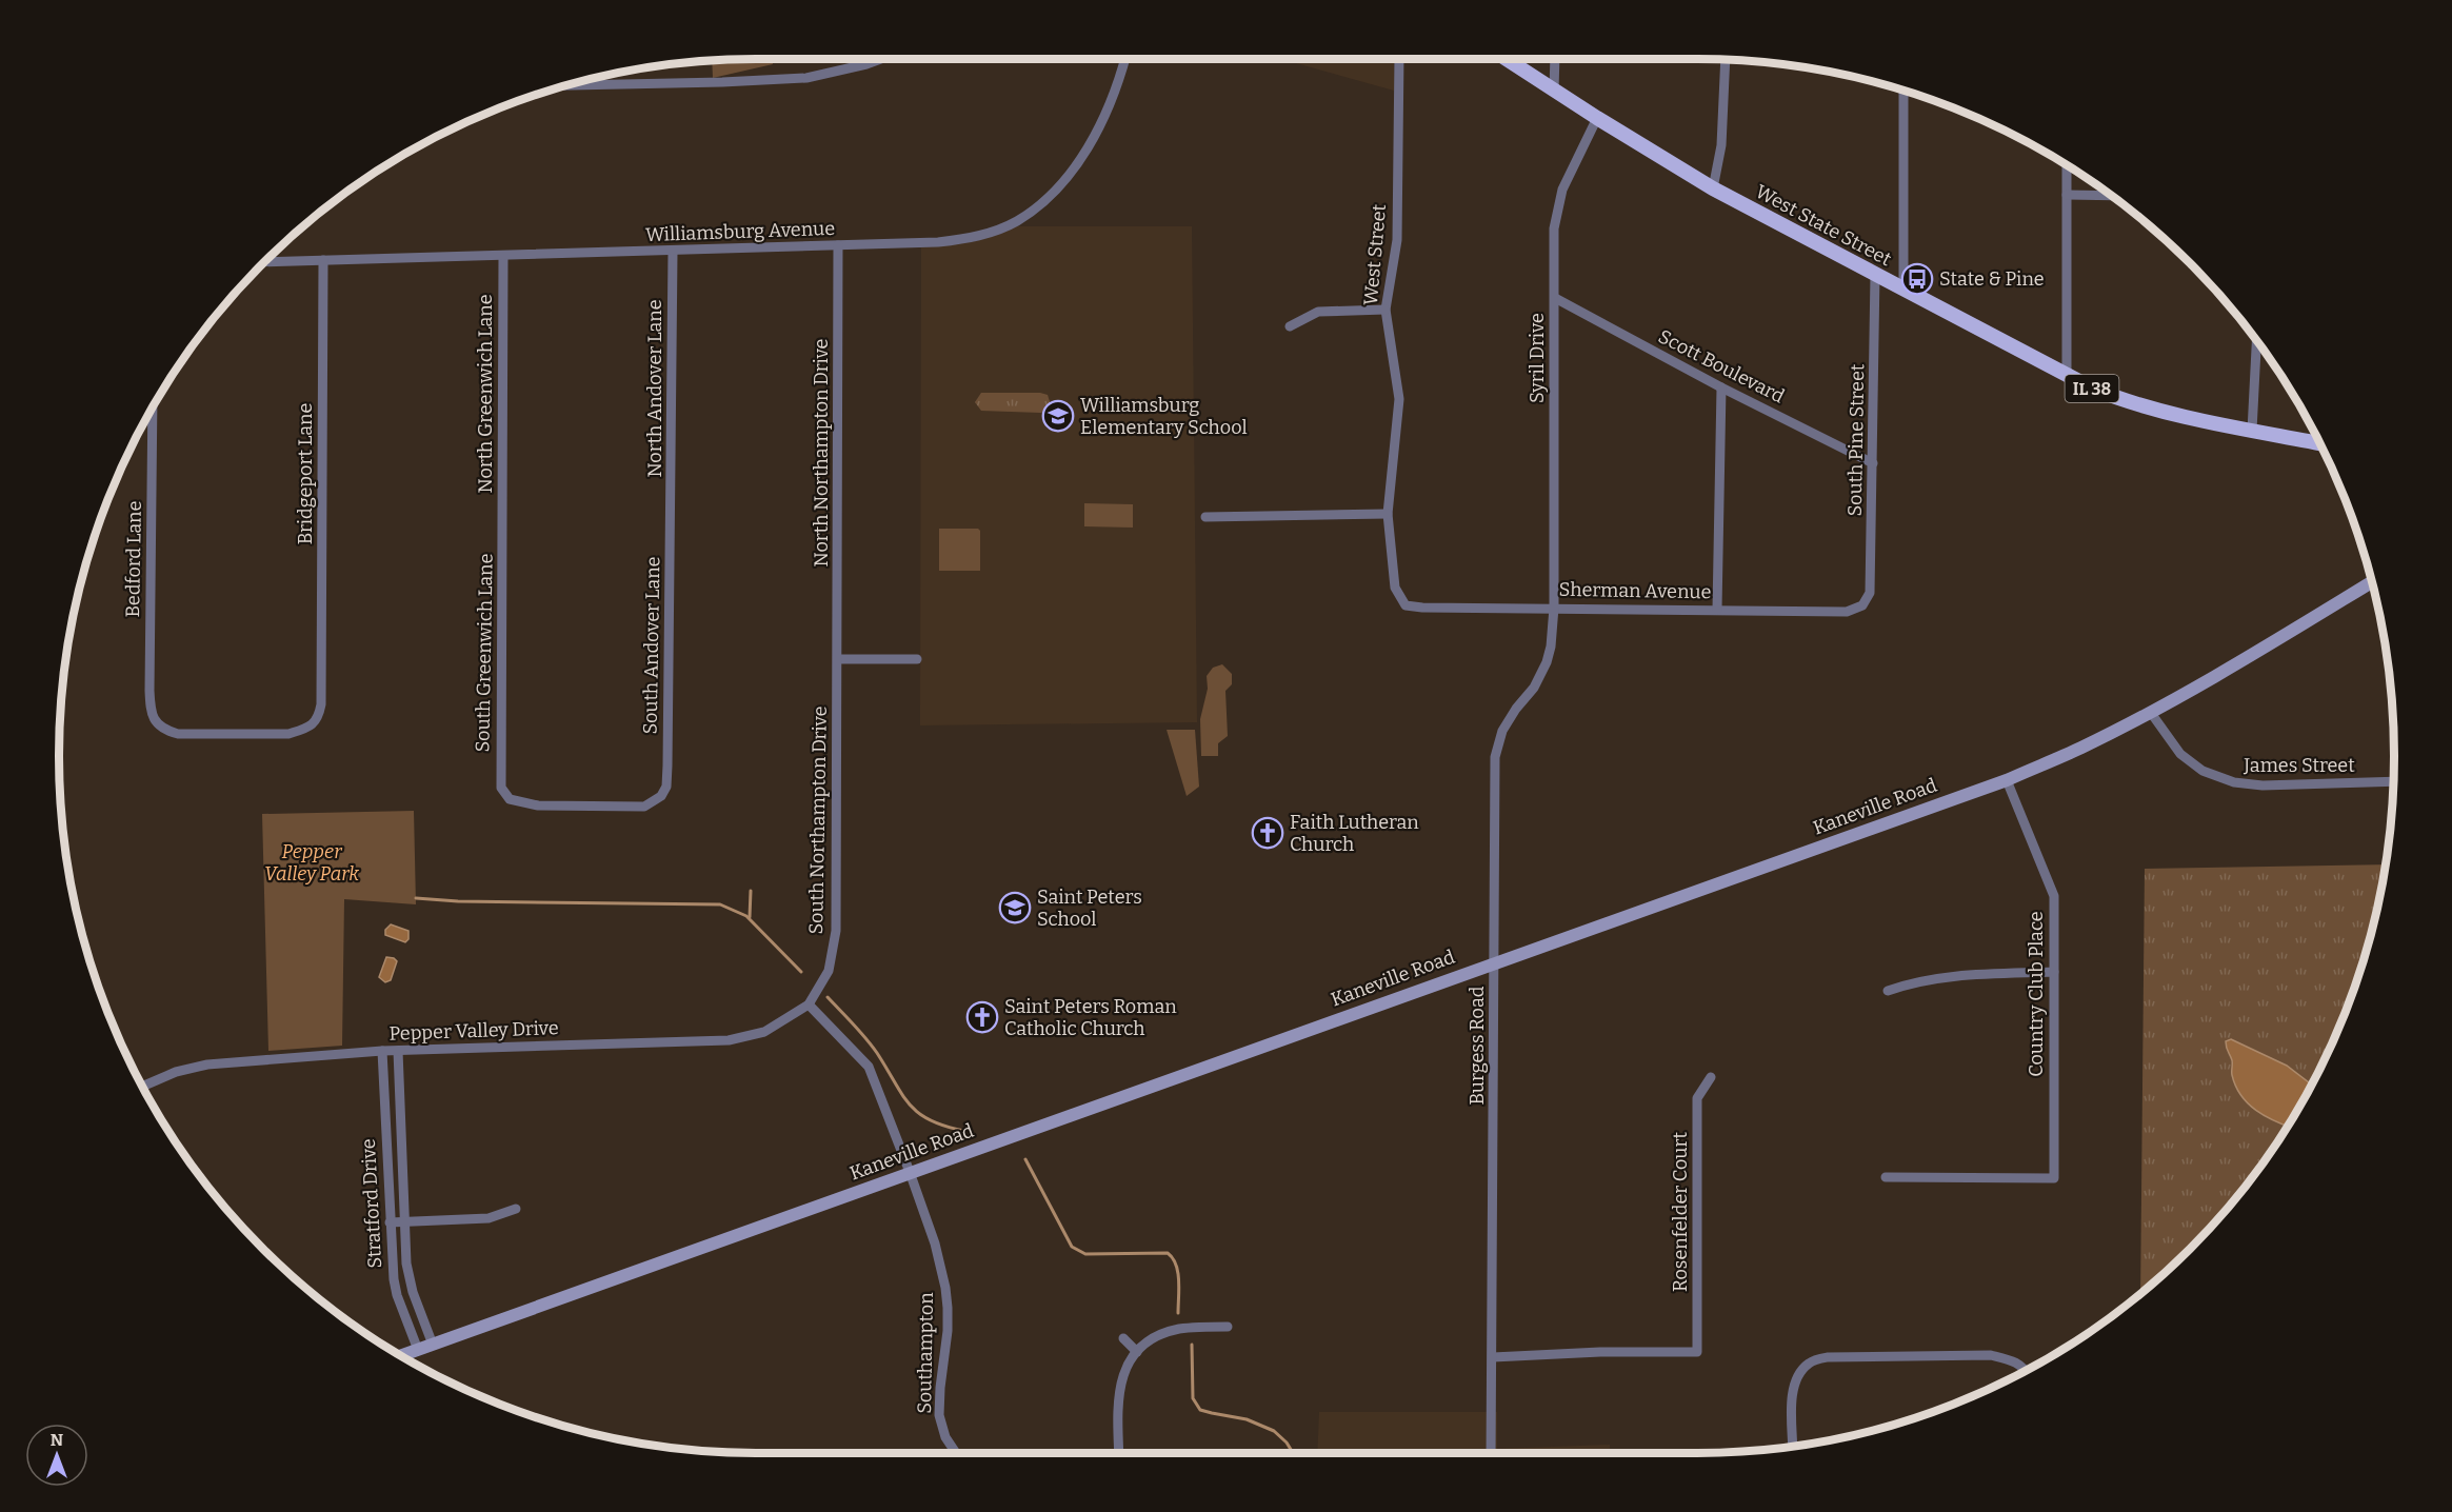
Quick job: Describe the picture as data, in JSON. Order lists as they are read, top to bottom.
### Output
{
  "streets": {
    "main road": ["West State Street", "IL 38", "Kaneville Road"],
    "street": [
      "Williamsburg Avenue",
      "West Street",
      "Syril Drive",
      "Scott Boulevard",
      "North Andover Lane",
      "North Greenwich Lane",
      "South Pine Street",
      "North Northampton Drive",
      "Bridgeport Lane",
      "Bedford Lane",
      "Sherman Avenue",
      "South Andover Lane",
      "South Greenwich Lane",
      "James Street",
      "South Northampton Drive",
      "Country Club Place",
      "Pepper Valley Drive",
      "Burgess Road",
      "Stratford Drive",
      "Rosenfelder Court",
      "Southampton"
    ]
  },
  "crossings": [
    ["West State Street", "Syril Drive"],
    ["West State Street", "South Pine Street"],
    ["Williamsburg Avenue", "North Andover Lane"],
    ["Williamsburg Avenue", "North Greenwich Lane"],
    ["Williamsburg Avenue", "North Northampton Drive"],
    ["Williamsburg Avenue", "Bridgeport Lane"],
    ["West Street", "Sherman Avenue"],
    ["Syril Drive", "Scott Boulevard"],
    ["Syril Drive", "Sherman Avenue"],
    ["Syril Drive", "Burgess Road"],
    ["Scott Boulevard", "South Pine Street"],
    ["North Andover Lane", "South Andover Lane"],
    ["North Greenwich Lane", "South Greenwich Lane"],
    ["South Pine Street", "Sherman Avenue"],
    ["North Northampton Drive", "South Northampton Drive"],
    ["Bridgeport Lane", "Bedford Lane"],
    ["Sherman Avenue", "Burgess Road"],
    ["South Andover Lane", "South Greenwich Lane"],
    ["James Street", "Kaneville Road"],
    ["Kaneville Road", "Country Club Place"],
    ["Kaneville Road", "Burgess Road"],
    ["Kaneville Road", "Stratford Drive"],
    ["Kaneville Road", "Southampton"],
    ["South Northampton Drive", "Pepper Valley Drive"],
    ["Pepper Valley Drive", "Stratford Drive"],
    ["Burgess Road", "Rosenfelder Court"]
  ],
  "parks": ["Pepper Valley Park"],
  "places": {
    "bus stop": ["State & Pine"],
    "school or university": ["Williamsburg Elementary School", "Saint Peters School"],
    "church": ["Faith Lutheran Church", "Saint Peters Roman Catholic Church"]
  },
  "north": "top"
}
